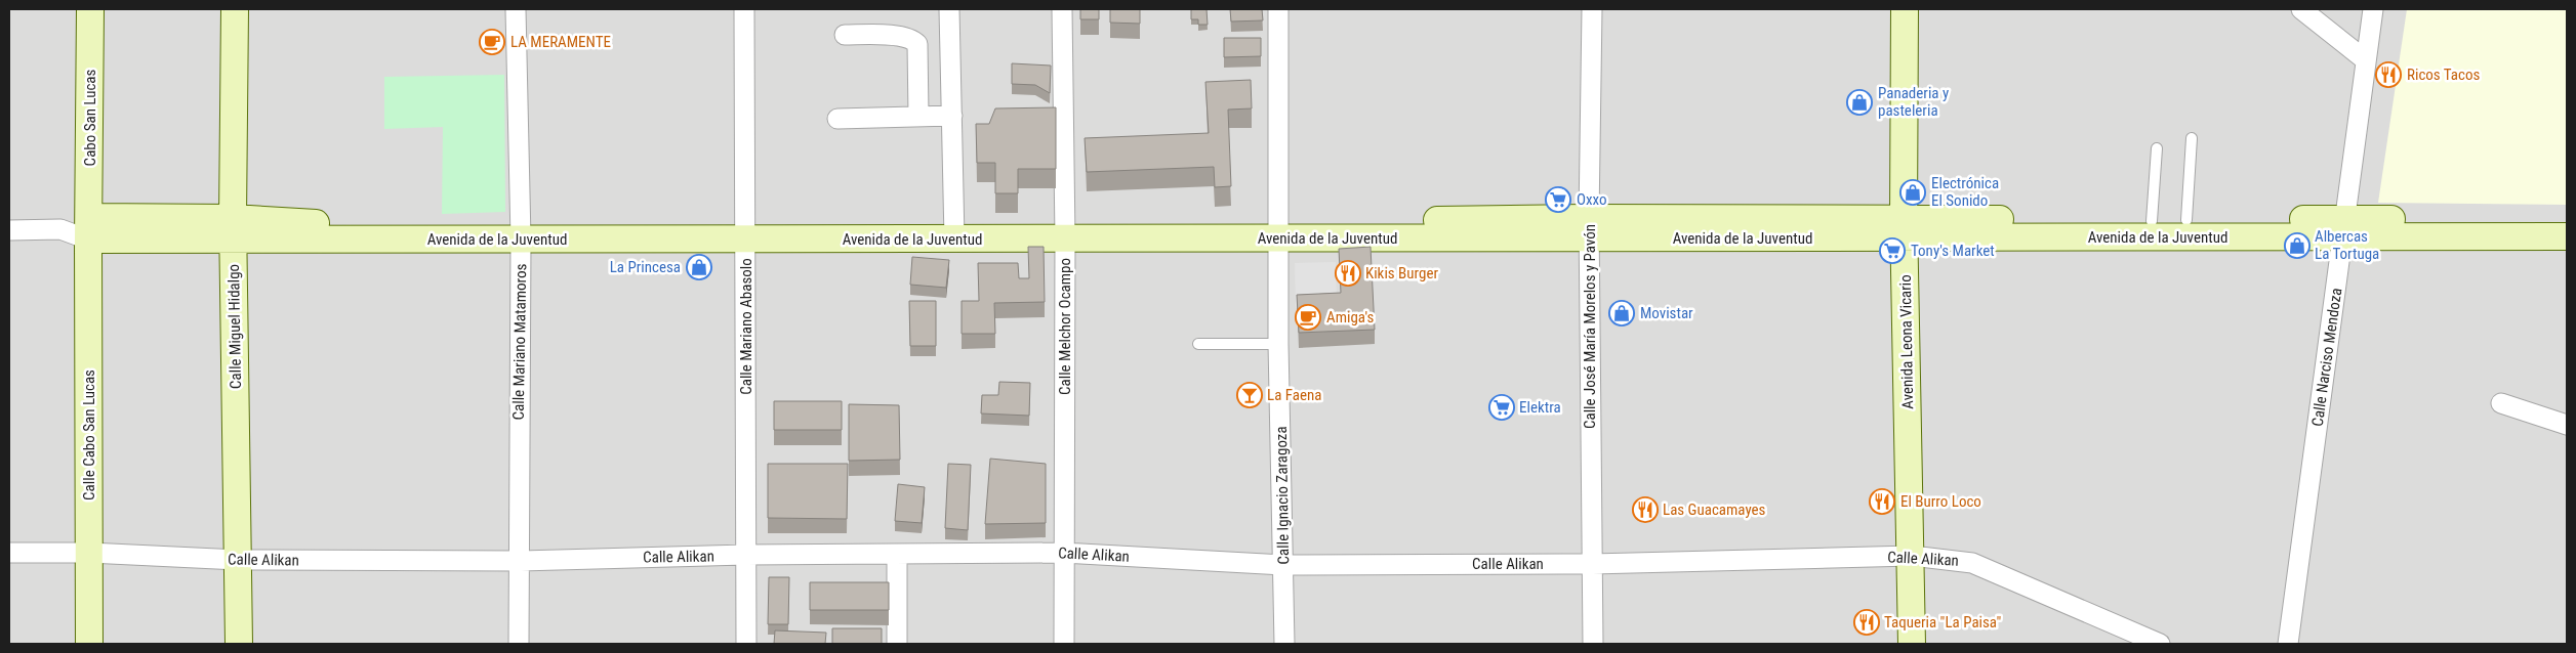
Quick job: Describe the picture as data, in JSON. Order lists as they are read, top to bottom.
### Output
{
  "streets": {
    "street": [
      "Cabo San Lucas",
      "Avenida de la Juventud",
      "Calle Miguel Hidalgo",
      "Calle Mariano Abasolo",
      "Calle Melchor Ocampo",
      "Calle José María Morelos y Pavón",
      "Calle Mariano Matamoros",
      "Avenida Leona Vicario",
      "Calle Narciso Mendoza",
      "Calle Cabo San Lucas",
      "Calle Ignacio Zaragoza",
      "Calle Alikan"
    ]
  },
  "crossings": [
    ["Cabo San Lucas", "Avenida de la Juventud"],
    ["Cabo San Lucas", "Calle Cabo San Lucas"],
    ["Avenida de la Juventud", "Calle Miguel Hidalgo"],
    ["Avenida de la Juventud", "Calle Mariano Abasolo"],
    ["Avenida de la Juventud", "Calle Melchor Ocampo"],
    ["Avenida de la Juventud", "Calle José María Morelos y Pavón"],
    ["Avenida de la Juventud", "Calle Mariano Matamoros"],
    ["Avenida de la Juventud", "Avenida Leona Vicario"],
    ["Avenida de la Juventud", "Calle Narciso Mendoza"],
    ["Avenida de la Juventud", "Calle Cabo San Lucas"],
    ["Avenida de la Juventud", "Calle Ignacio Zaragoza"],
    ["Calle Miguel Hidalgo", "Calle Alikan"],
    ["Calle Mariano Abasolo", "Calle Alikan"],
    ["Calle Melchor Ocampo", "Calle Alikan"],
    ["Calle José María Morelos y Pavón", "Calle Alikan"],
    ["Calle Mariano Matamoros", "Calle Alikan"],
    ["Avenida Leona Vicario", "Calle Alikan"],
    ["Calle Cabo San Lucas", "Calle Alikan"],
    ["Calle Ignacio Zaragoza", "Calle Alikan"]
  ],
  "places": {
    "cafe": ["LA MERAMENTE", "Amiga's"],
    "restaurant": [
      "Ricos Tacos",
      "Kikis Burger",
      "El Burro Loco",
      "Las Guacamayes",
      "Taqueria \"La Paisa\""
    ],
    "shop": [
      "Panaderia y pasteleria",
      "Electrónica El Sonido",
      "Albercas La Tortuga",
      "La Princesa",
      "Movistar"
    ],
    "supermarket": ["Oxxo", "Tony's Market", "Elektra"],
    "bar": ["La Faena"]
  }
}
